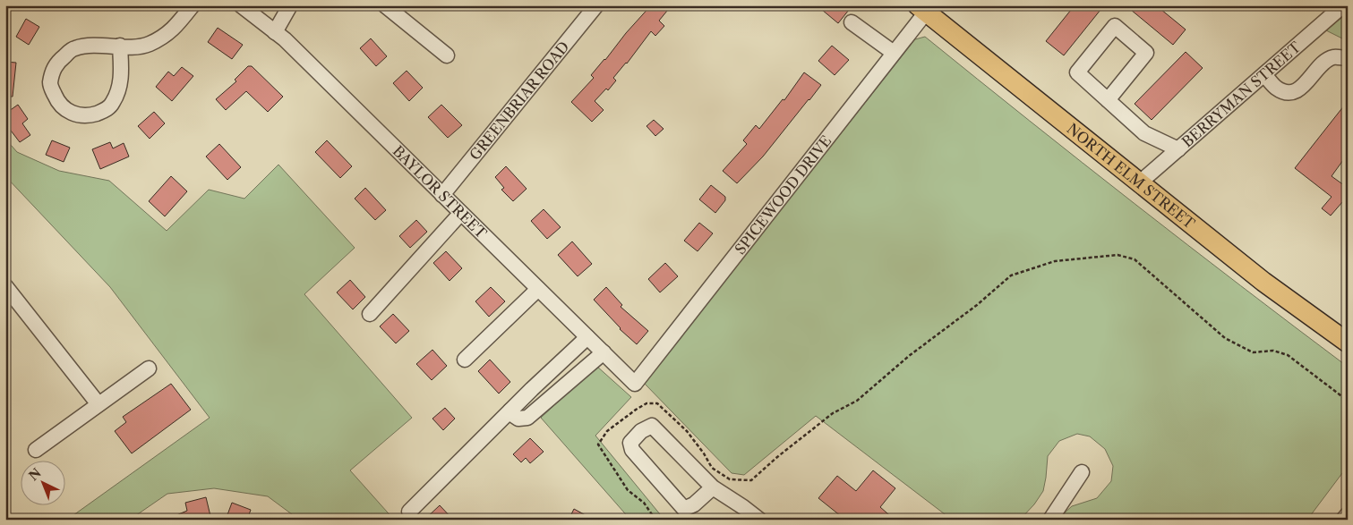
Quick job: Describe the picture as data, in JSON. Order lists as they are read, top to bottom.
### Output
{
  "streets": {
    "main road": ["NORTH ELM STREET"],
    "street": [
      "BERRYMAN STREET",
      "GREENBRIAR ROAD",
      "BAYLOR STREET",
      "SPICEWOOD DRIVE"
    ]
  },
  "crossings": [
    ["BERRYMAN STREET", "NORTH ELM STREET"],
    ["GREENBRIAR ROAD", "BAYLOR STREET"],
    ["NORTH ELM STREET", "SPICEWOOD DRIVE"],
    ["BAYLOR STREET", "SPICEWOOD DRIVE"]
  ],
  "north": "top left"
}
